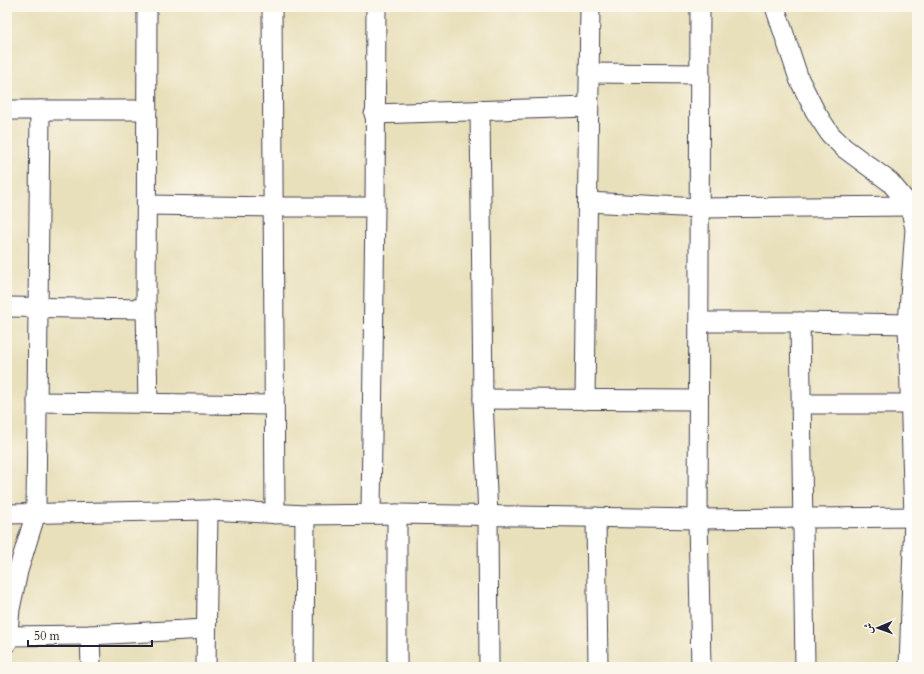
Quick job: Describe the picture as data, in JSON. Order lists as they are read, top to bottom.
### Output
{
  "scale_bar": "50 m",
  "north": "left"
}
